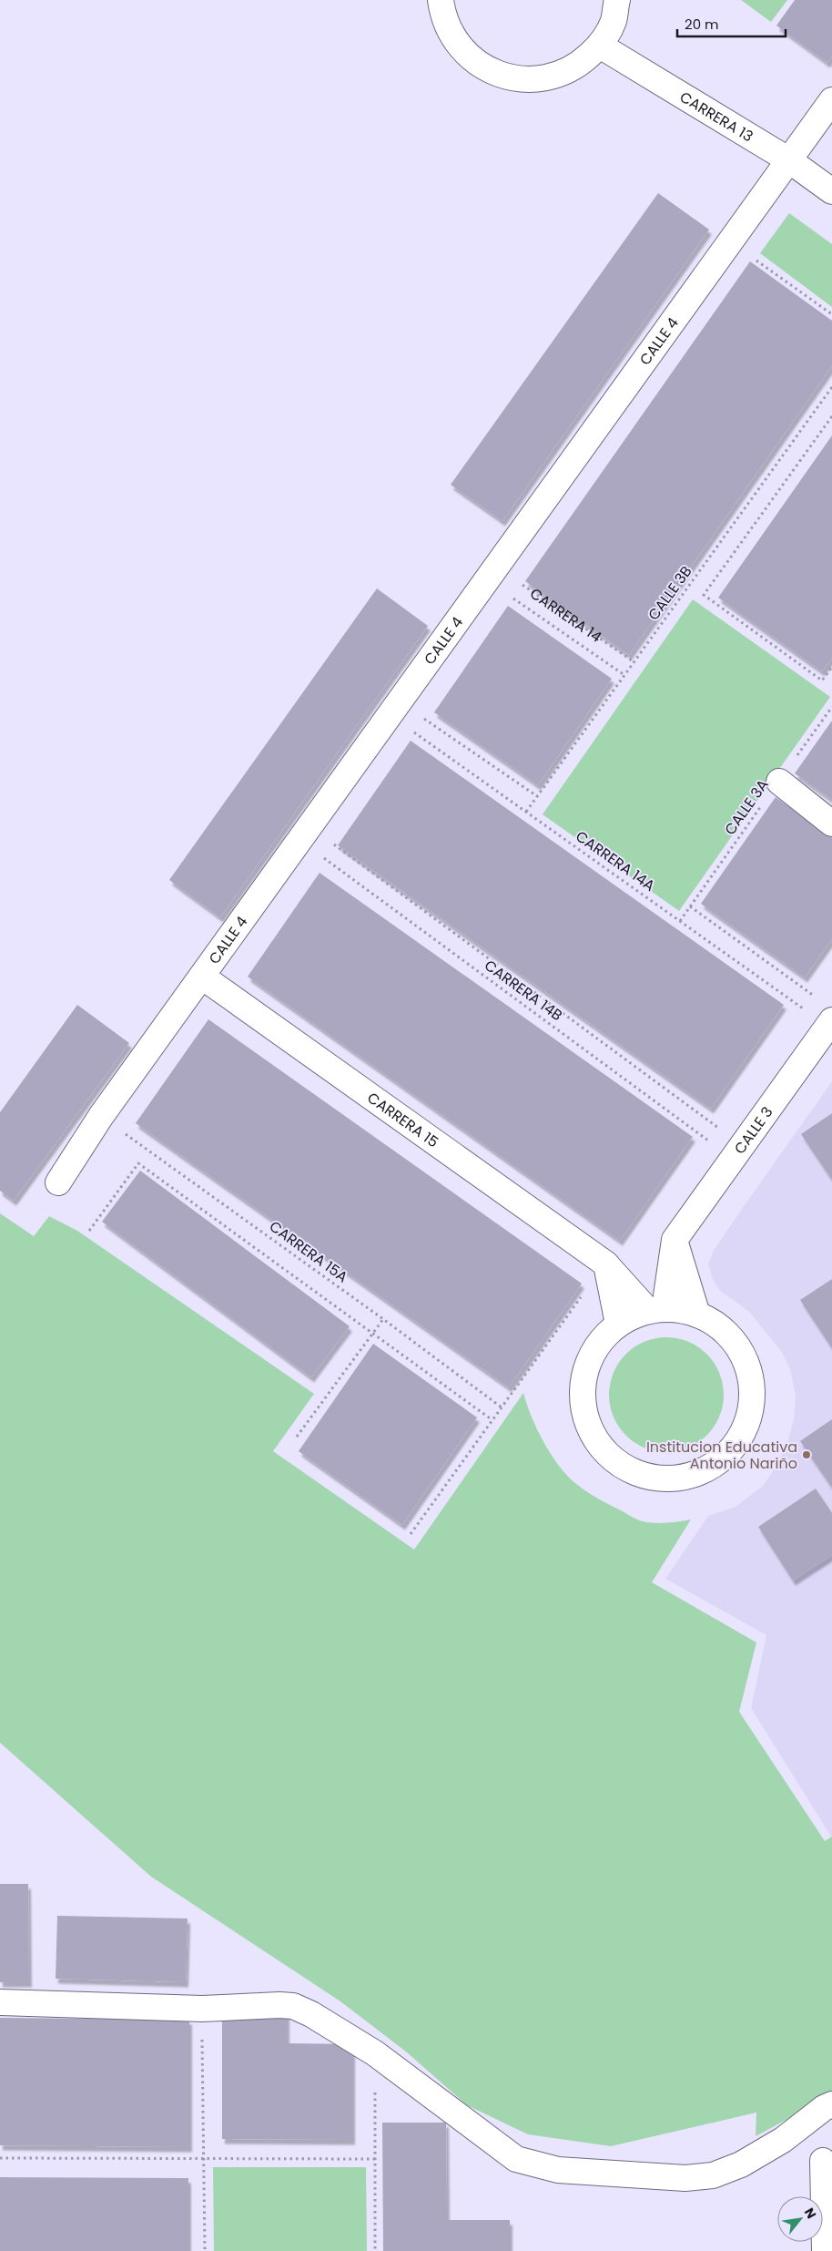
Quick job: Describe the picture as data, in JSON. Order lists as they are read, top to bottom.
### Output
{
  "streets": {
    "street": [
      "CARRERA 13",
      "CALLE 4",
      "CARRERA 15",
      "CALLE 3"
    ],
    "path": [
      "CALLE 3B",
      "CARRERA 14",
      "CALLE 3A",
      "CARRERA 14A",
      "CARRERA 14B",
      "CARRERA 15A"
    ]
  },
  "crossings": [
    ["CARRERA 13", "CALLE 4"],
    ["CALLE 4", "CARRERA 14"],
    ["CALLE 4", "CARRERA 14A"],
    ["CALLE 4", "CARRERA 14B"],
    ["CALLE 4", "CARRERA 15"],
    ["CALLE 4", "CARRERA 15A"],
    ["CALLE 3B", "CARRERA 14"],
    ["CALLE 3B", "CARRERA 14A"],
    ["CALLE 3A", "CARRERA 14A"],
    ["CARRERA 14A", "CALLE 3"],
    ["CARRERA 14B", "CALLE 3"],
    ["CARRERA 15", "CALLE 3"]
  ],
  "places": ["Institucion Educativa Antonio Nariño"],
  "scale_bar": "20 m",
  "north": "top right"
}
